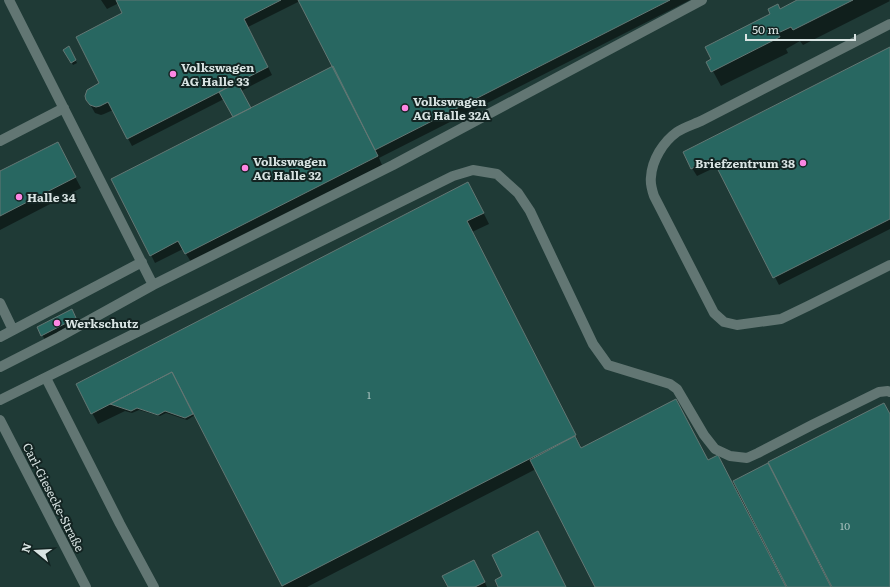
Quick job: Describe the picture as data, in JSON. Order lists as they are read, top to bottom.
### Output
{
  "streets": {
    "street": ["Carl-Giesecke-Straße"]
  },
  "places": [
    "Volkswagen AG Halle 33",
    "Volkswagen AG Halle 32A",
    "Briefzentrum 38",
    "Volkswagen AG Halle 32",
    "Halle 34",
    "Werkschutz"
  ],
  "house_numbers": ["1", "10"],
  "scale_bar": "50 m",
  "north": "left"
}
